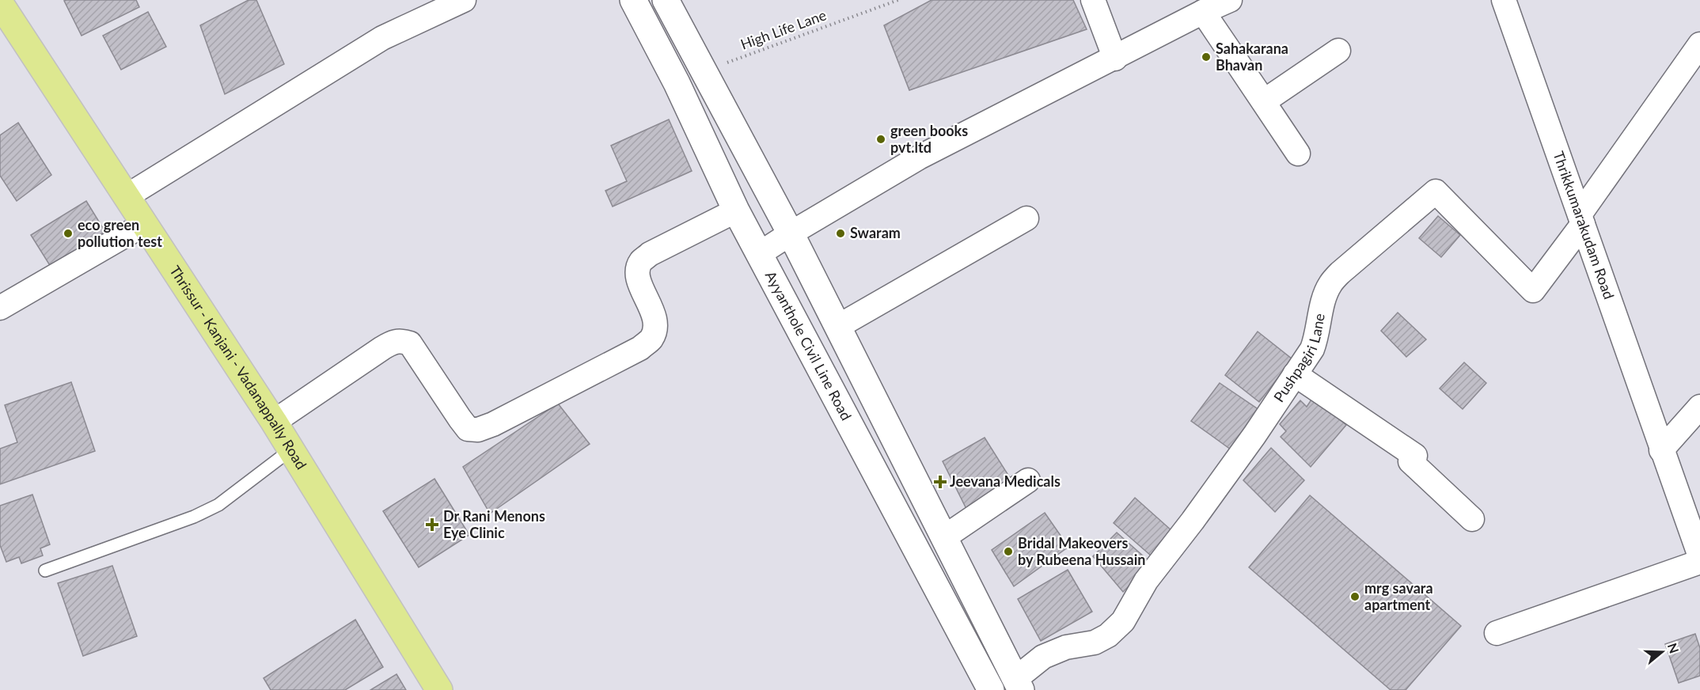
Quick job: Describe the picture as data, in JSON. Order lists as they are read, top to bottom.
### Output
{
  "streets": {
    "main road": ["Ayyanthole Civil Line Road", "Thrissur - Kanjani - Vadanappally Road"],
    "street": ["Thrikkumarakudam Road", "Pushpagiri Lane"],
    "path": ["High Life Lane"]
  },
  "crossings": [
    ["Thrikkumarakudam Road", "Pushpagiri Lane"]
  ],
  "places": {
    "other": [
      "Sahakarana Bhavan",
      "green books pvt.ltd",
      "eco green pollution test",
      "Swaram",
      "Bridal Makeovers by Rubeena Hussain",
      "mrg savara apartment"
    ],
    "health": ["Jeevana Medicals", "Dr Rani Menons Eye Clinic"]
  },
  "north": "right"
}
